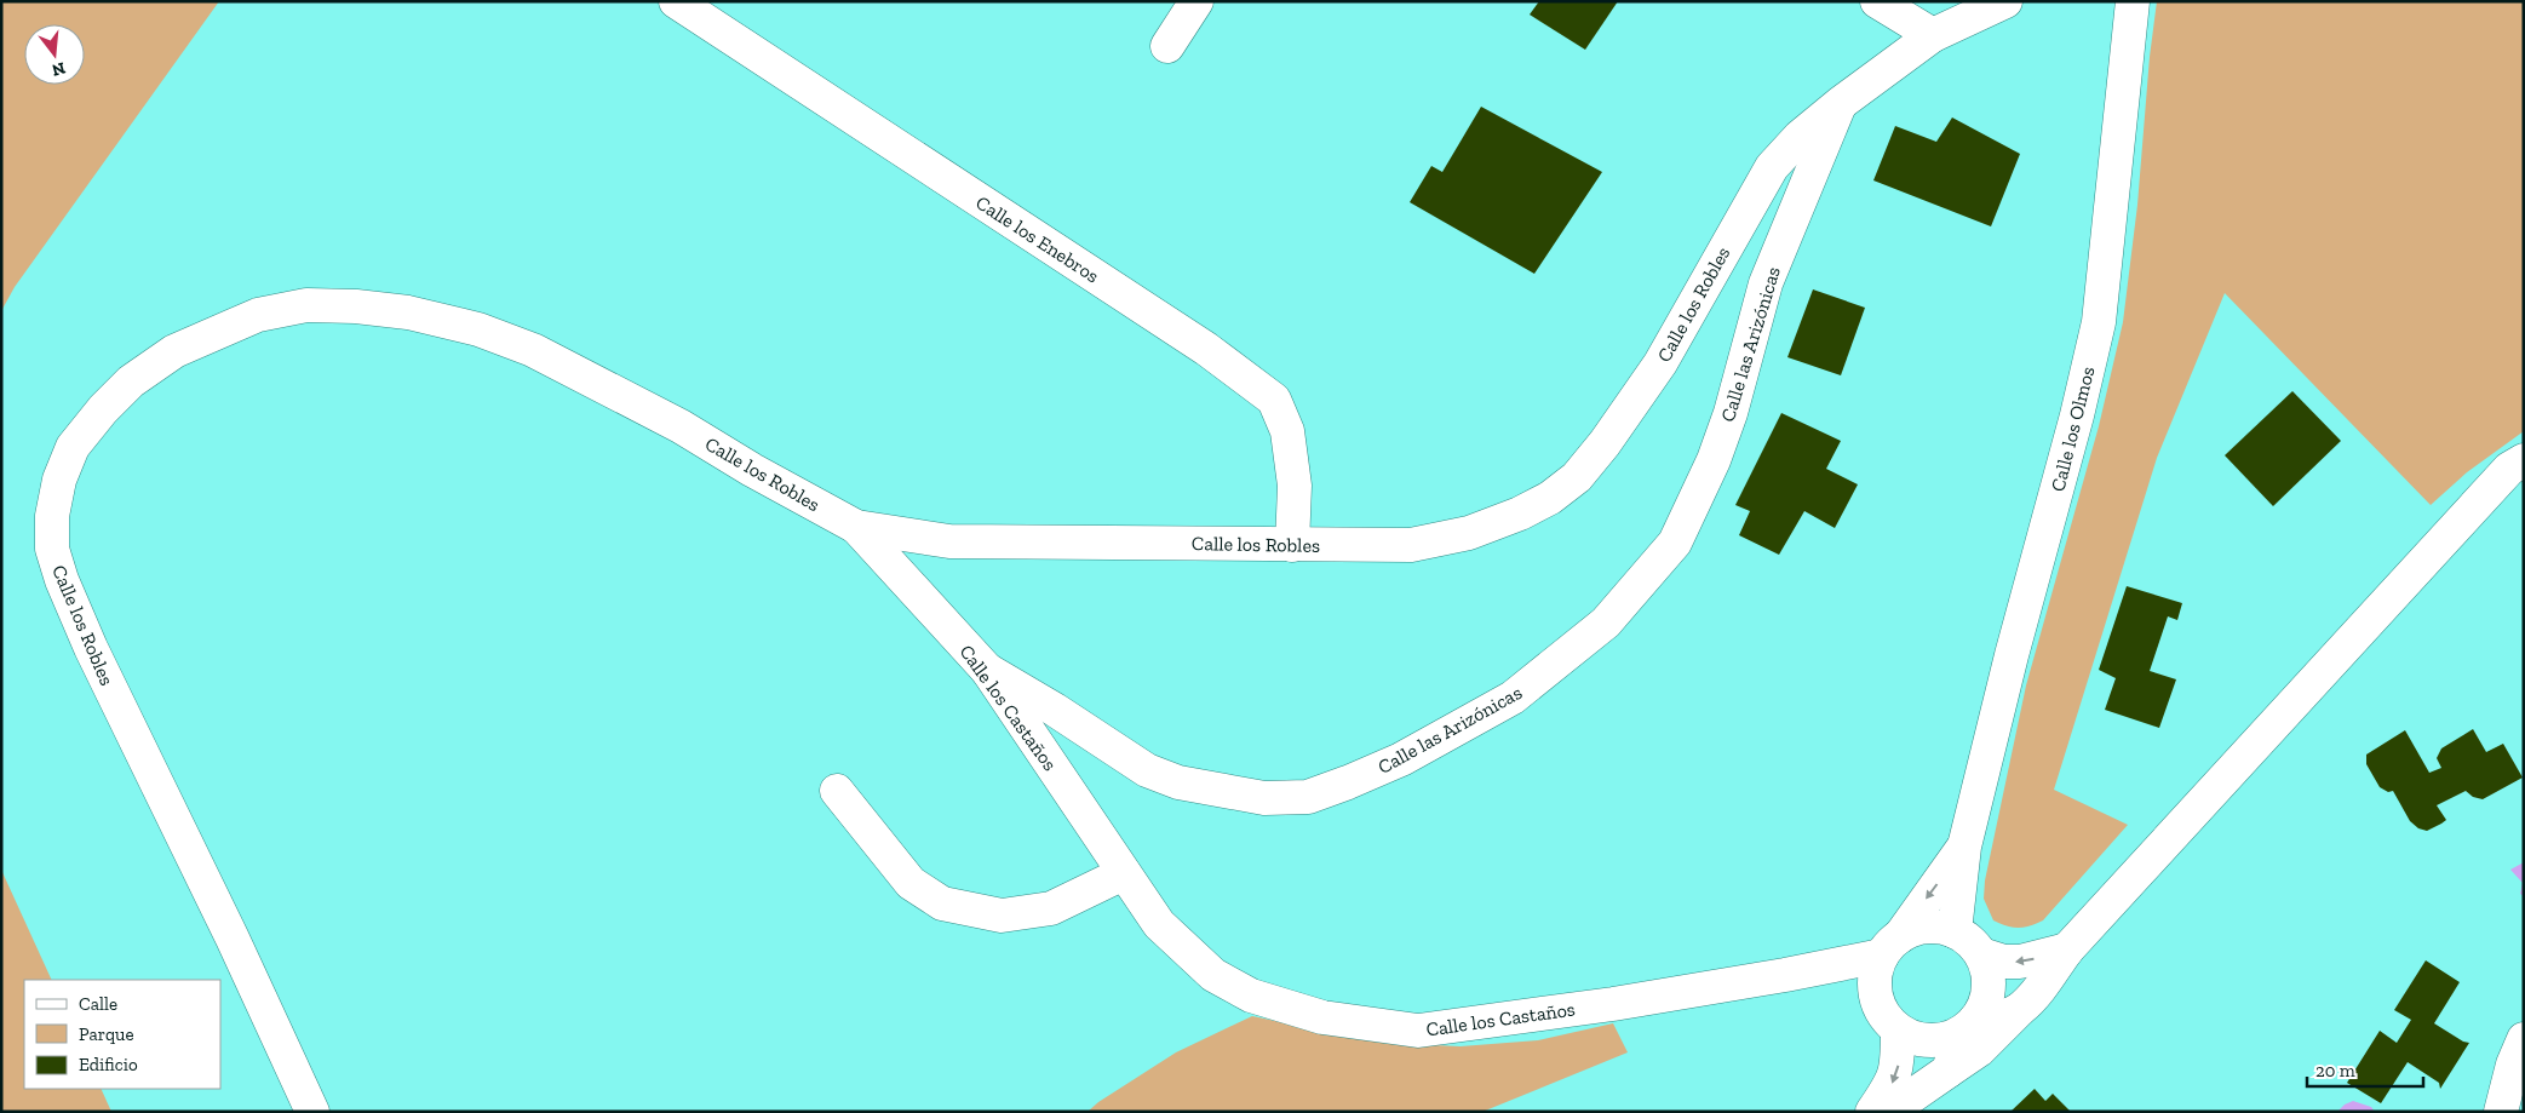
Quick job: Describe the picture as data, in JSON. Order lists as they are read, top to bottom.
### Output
{
  "streets": {
    "street": [
      "Calle los Enebros",
      "Calle los Robles",
      "Calle las Arizónicas",
      "Calle los Olmos",
      "Calle los Castaños"
    ]
  },
  "crossings": [
    ["Calle los Enebros", "Calle los Robles"],
    ["Calle los Robles", "Calle las Arizónicas"],
    ["Calle los Robles", "Calle los Castaños"],
    ["Calle las Arizónicas", "Calle los Castaños"],
    ["Calle los Olmos", "Calle los Castaños"]
  ],
  "legend": ["Calle", "Parque", "Edificio"],
  "scale_bar": "20 m",
  "north": "bottom"
}
